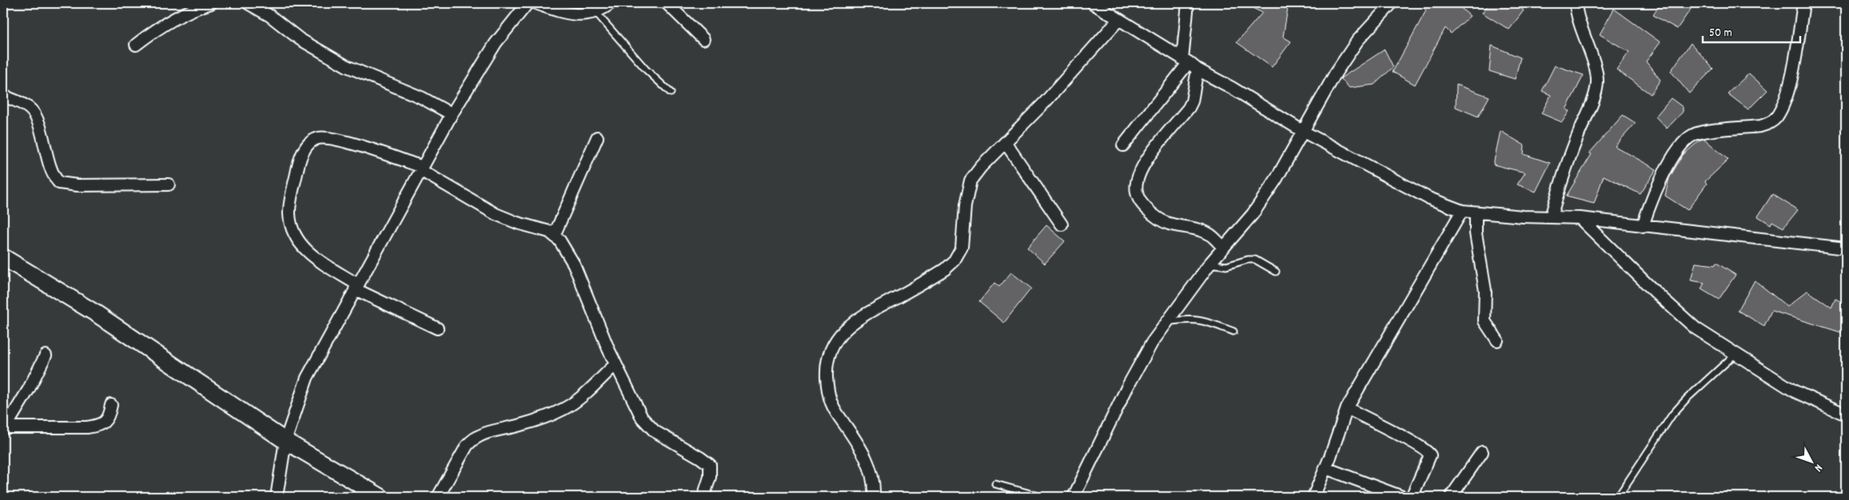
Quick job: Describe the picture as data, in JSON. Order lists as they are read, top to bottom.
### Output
{
  "scale_bar": "50 m",
  "north": "bottom right"
}
